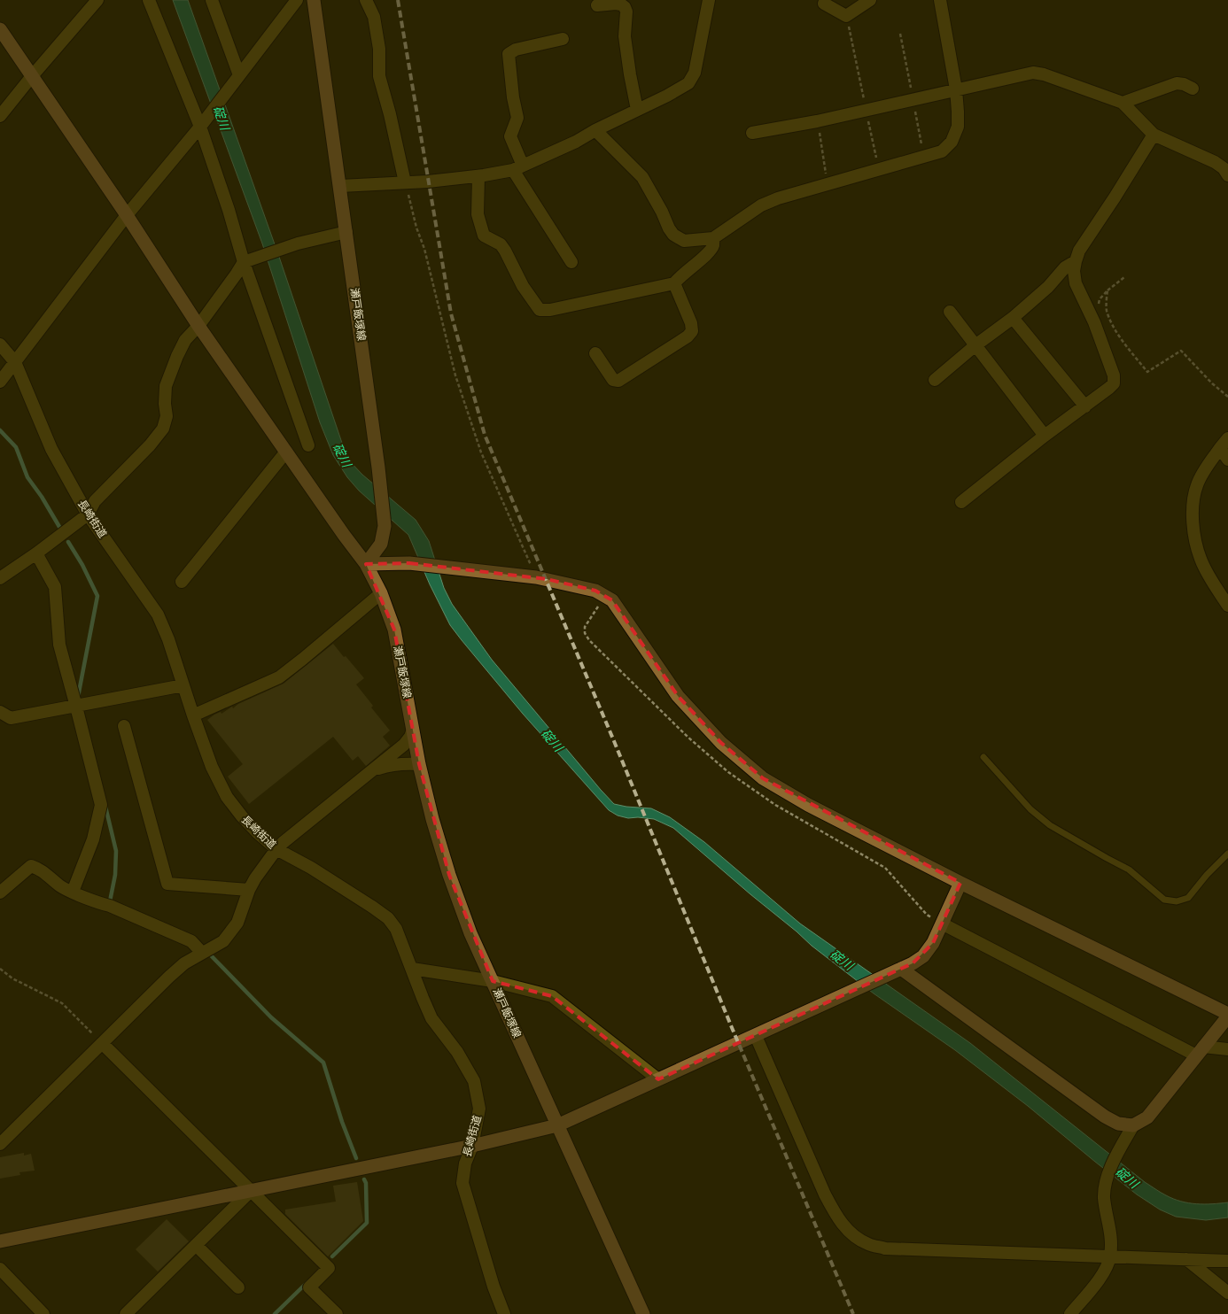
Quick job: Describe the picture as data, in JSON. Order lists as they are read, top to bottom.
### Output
{
  "streets": {
    "street": ["瀬戸飯塚線", "長崎街道"]
  },
  "water": ["碇川"]
}
